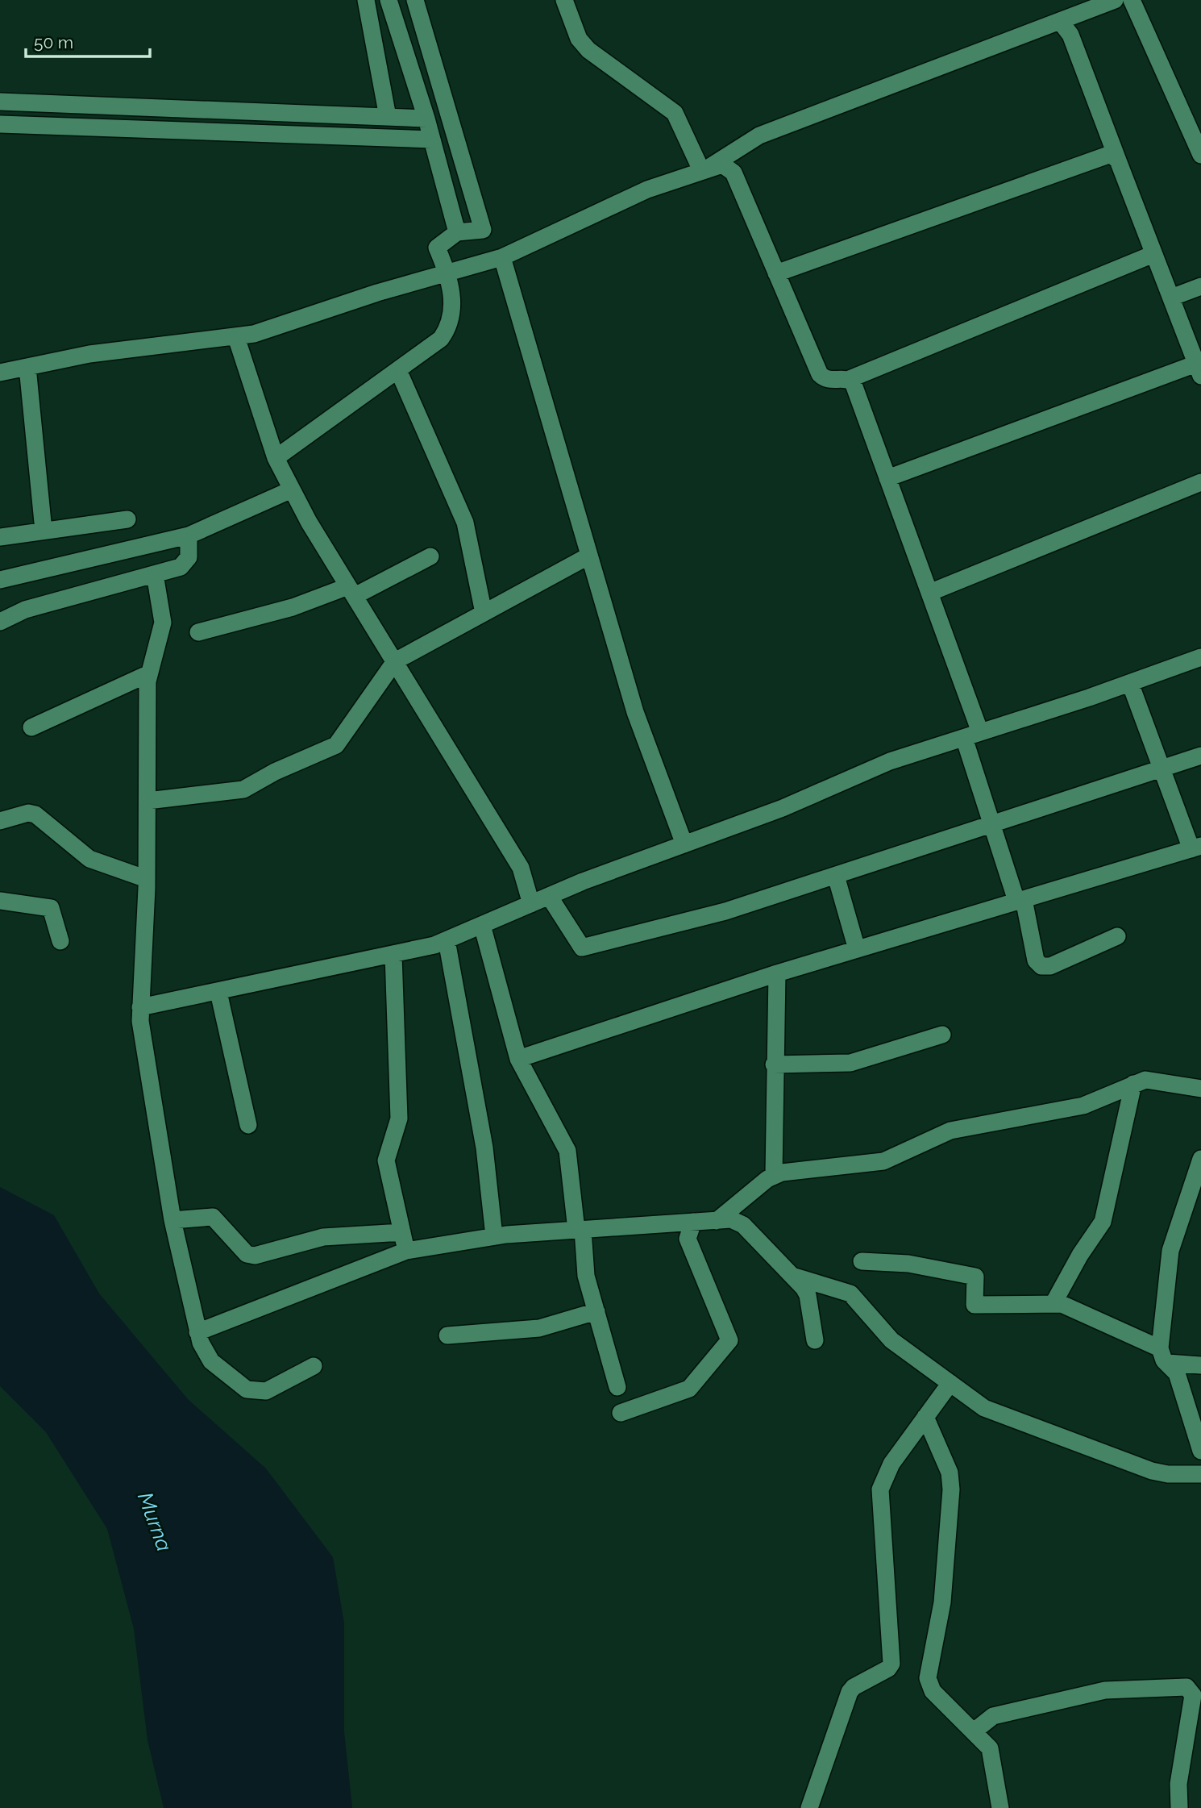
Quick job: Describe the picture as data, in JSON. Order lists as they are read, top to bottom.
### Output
{
  "water": ["Murna"],
  "scale_bar": "50 m"
}
